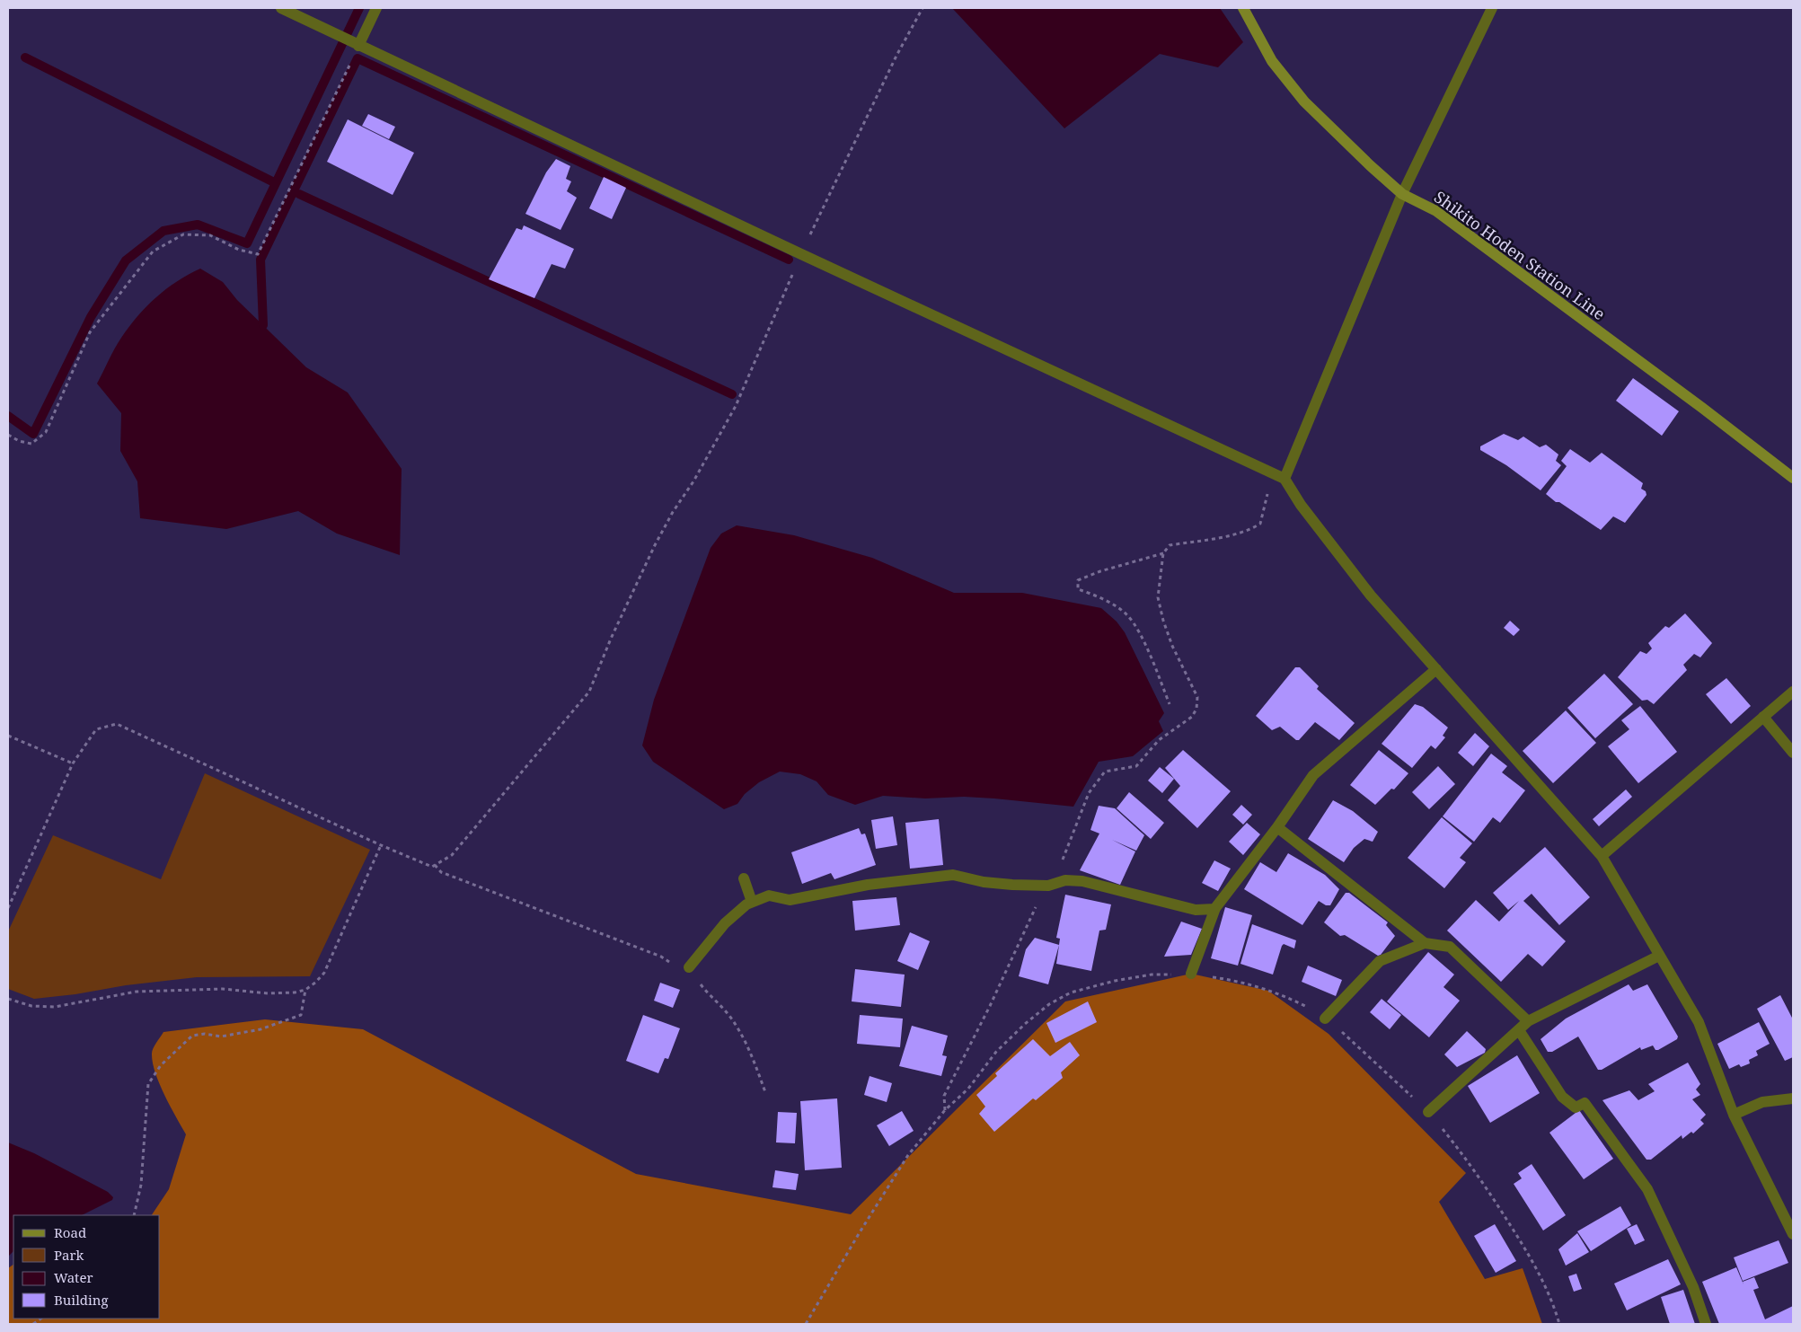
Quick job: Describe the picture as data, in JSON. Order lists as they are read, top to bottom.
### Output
{
  "streets": {
    "main road": ["Shikito Hoden Station Line"]
  },
  "legend": [
    "Road",
    "Park",
    "Water",
    "Building"
  ]
}
